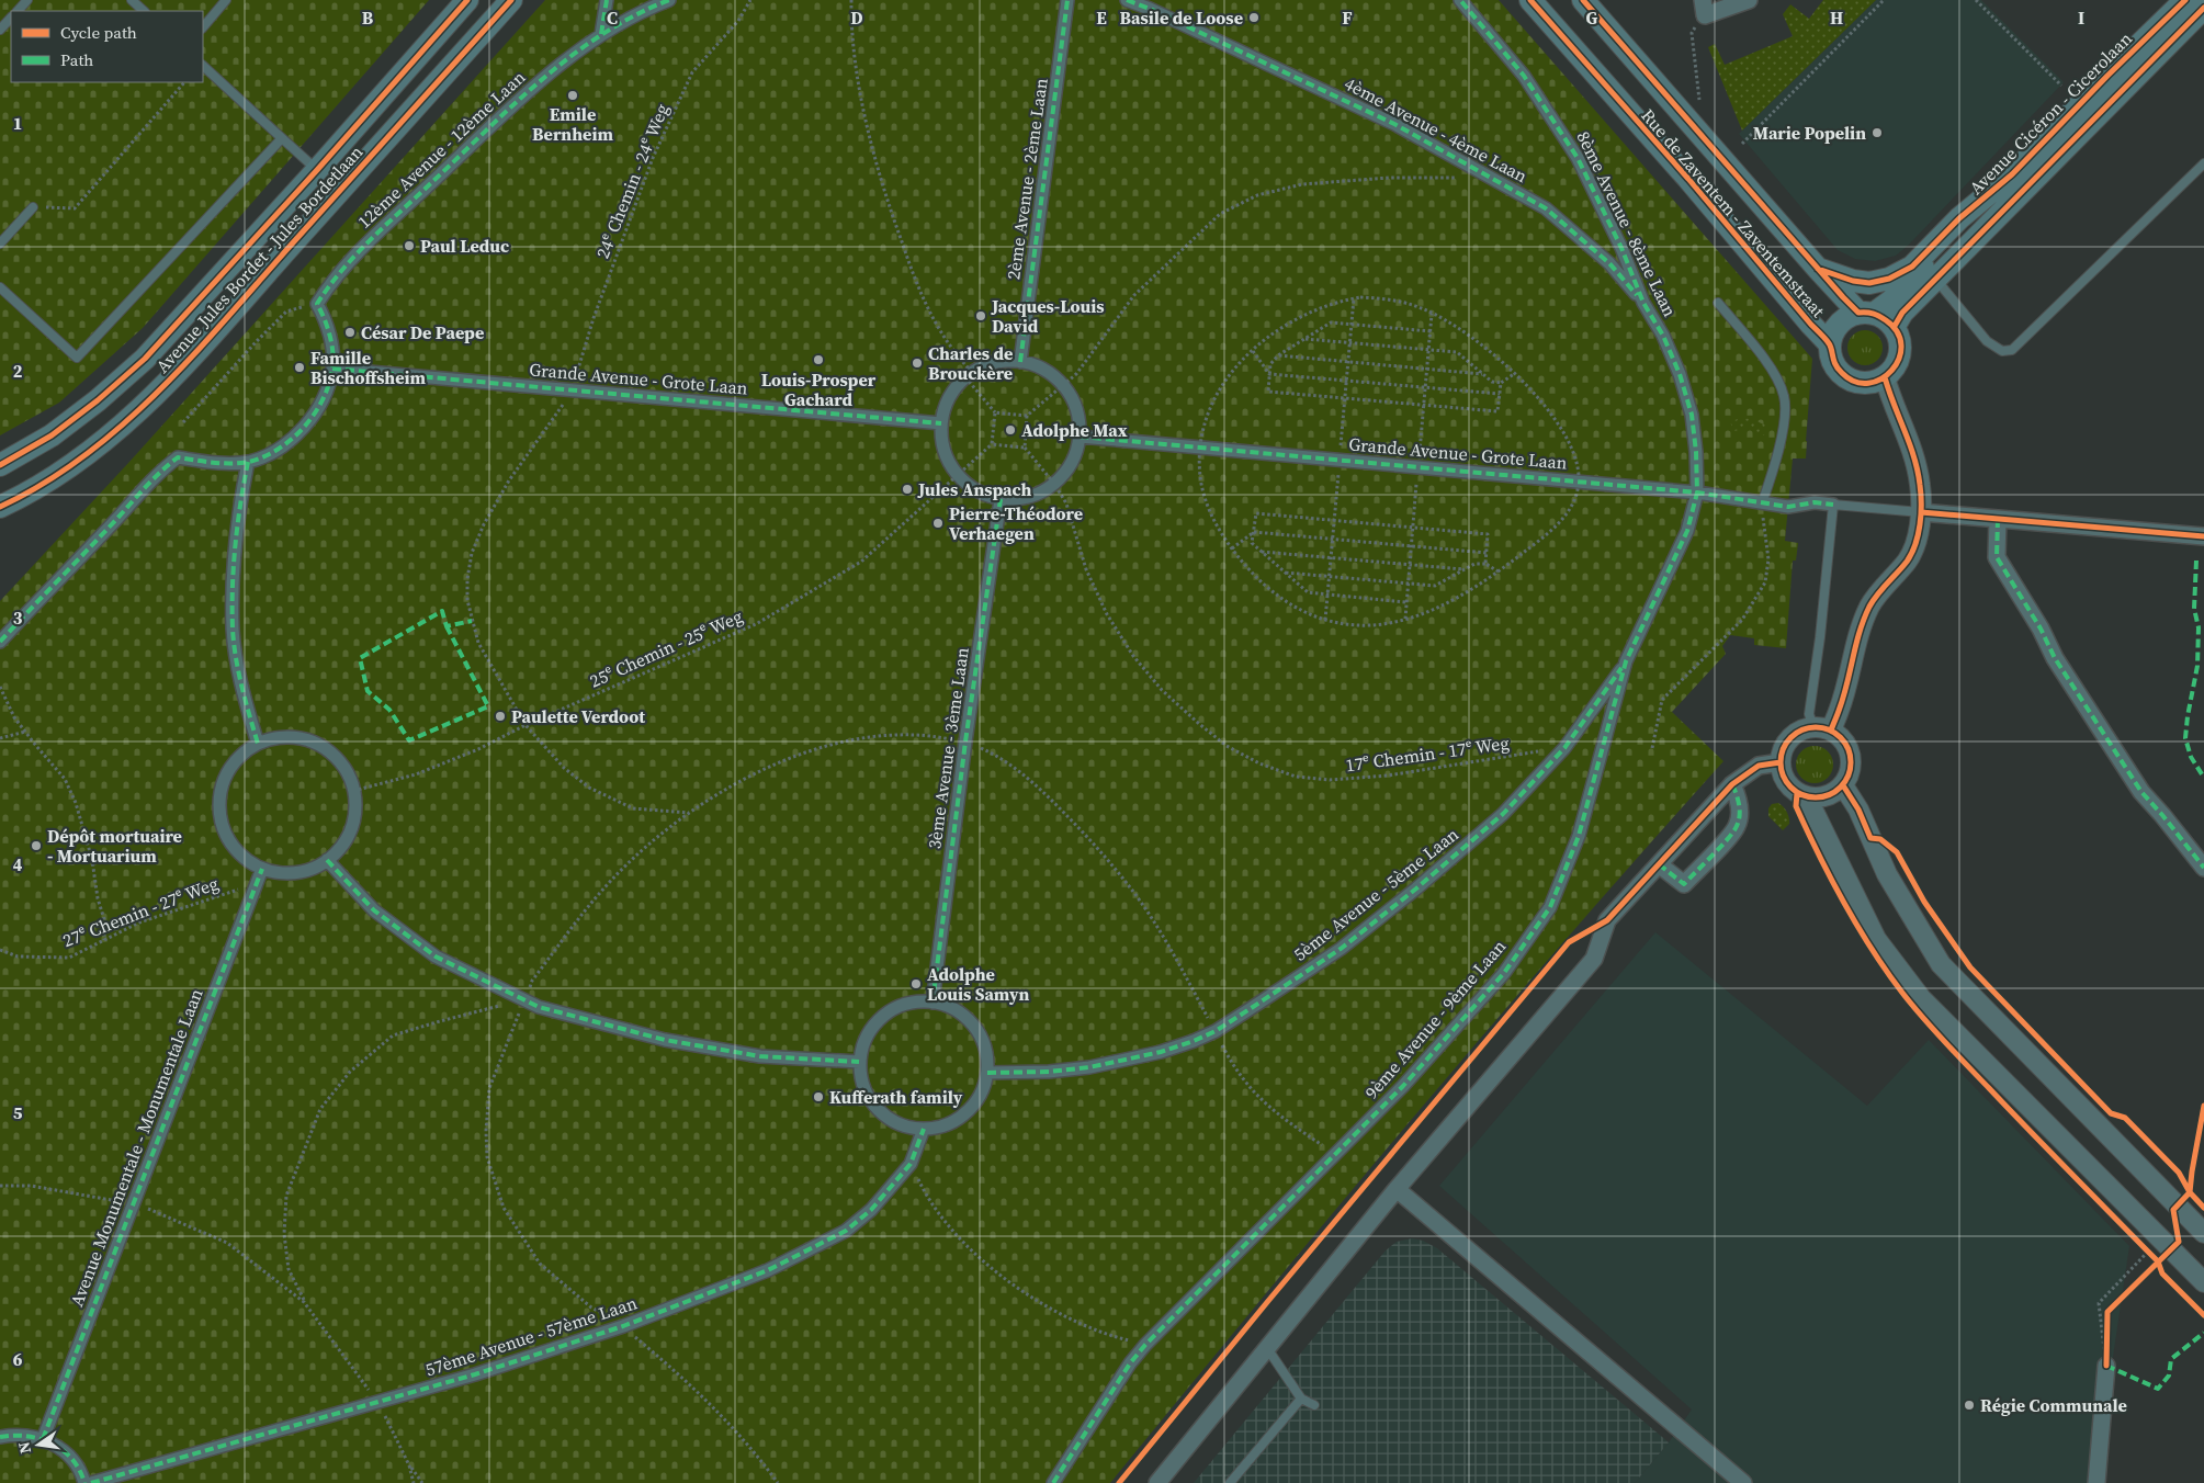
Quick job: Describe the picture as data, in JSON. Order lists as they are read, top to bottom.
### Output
{
  "streets": {
    "main road": ["Avenue Cicéron - Cicerolaan", "Rue de Zaventem - Zaventemstraat", "Avenue Jules Bordet - Jules Bordetlaan"],
    "street": [
      "4ème Avenue - 4ème Laan",
      "12ème Avenue - 12ème Laan",
      "2ème Avenue - 2ème Laan",
      "8ème Avenue - 8ème Laan",
      "Grande Avenue - Grote Laan",
      "3ème Avenue - 3ème Laan",
      "5ème Avenue - 5ème Laan",
      "9ème Avenue - 9ème Laan",
      "Avenue Monumentale - Monumentale Laan",
      "57ème Avenue - 57ème Laan"
    ],
    "path": [
      "24ᵉ Chemin - 24ᵉ Weg",
      "25ᵉ Chemin - 25ᵉ Weg",
      "17ᵉ Chemin - 17ᵉ Weg",
      "27ᵉ Chemin - 27ᵉ Weg"
    ]
  },
  "crossings": [
    ["Avenue Cicéron - Cicerolaan", "Rue de Zaventem - Zaventemstraat"],
    ["4ème Avenue - 4ème Laan", "8ème Avenue - 8ème Laan"],
    ["24ᵉ Chemin - 24ᵉ Weg", "Grande Avenue - Grote Laan"],
    ["24ᵉ Chemin - 24ᵉ Weg", "25ᵉ Chemin - 25ᵉ Weg"],
    ["8ème Avenue - 8ème Laan", "Grande Avenue - Grote Laan"],
    ["8ème Avenue - 8ème Laan", "9ème Avenue - 9ème Laan"],
    ["Grande Avenue - Grote Laan", "9ème Avenue - 9ème Laan"],
    ["25ᵉ Chemin - 25ᵉ Weg", "Avenue Monumentale - Monumentale Laan"],
    ["3ème Avenue - 3ème Laan", "5ème Avenue - 5ème Laan"],
    ["3ème Avenue - 3ème Laan", "57ème Avenue - 57ème Laan"],
    ["17ᵉ Chemin - 17ᵉ Weg", "5ème Avenue - 5ème Laan"],
    ["5ème Avenue - 5ème Laan", "9ème Avenue - 9ème Laan"],
    ["5ème Avenue - 5ème Laan", "57ème Avenue - 57ème Laan"],
    ["27ᵉ Chemin - 27ᵉ Weg", "Avenue Monumentale - Monumentale Laan"]
  ],
  "places": [
    "Basile de Loose",
    "Emile Bernheim",
    "Marie Popelin",
    "Paul Leduc",
    "Jacques-Louis David",
    "César De Paepe",
    "Louis-Prosper Gachard",
    "Charles de Brouckère",
    "Famille Bischoffsheim",
    "Adolphe Max",
    "Jules Anspach",
    "Pierre-Théodore Verhaegen",
    "Paulette Verdoot",
    "Dépôt mortuaire - Mortuarium",
    "Adolphe Louis Samyn",
    "Kufferath family",
    "Régie Communale"
  ],
  "legend": ["Cycle path", "Path"],
  "north": "left",
  "grid": {
    "columns": [
      "B",
      "C",
      "D",
      "E",
      "F",
      "G",
      "H",
      "I"
    ],
    "rows": [
      "1",
      "2",
      "3",
      "4",
      "5",
      "6"
    ]
  }
}
